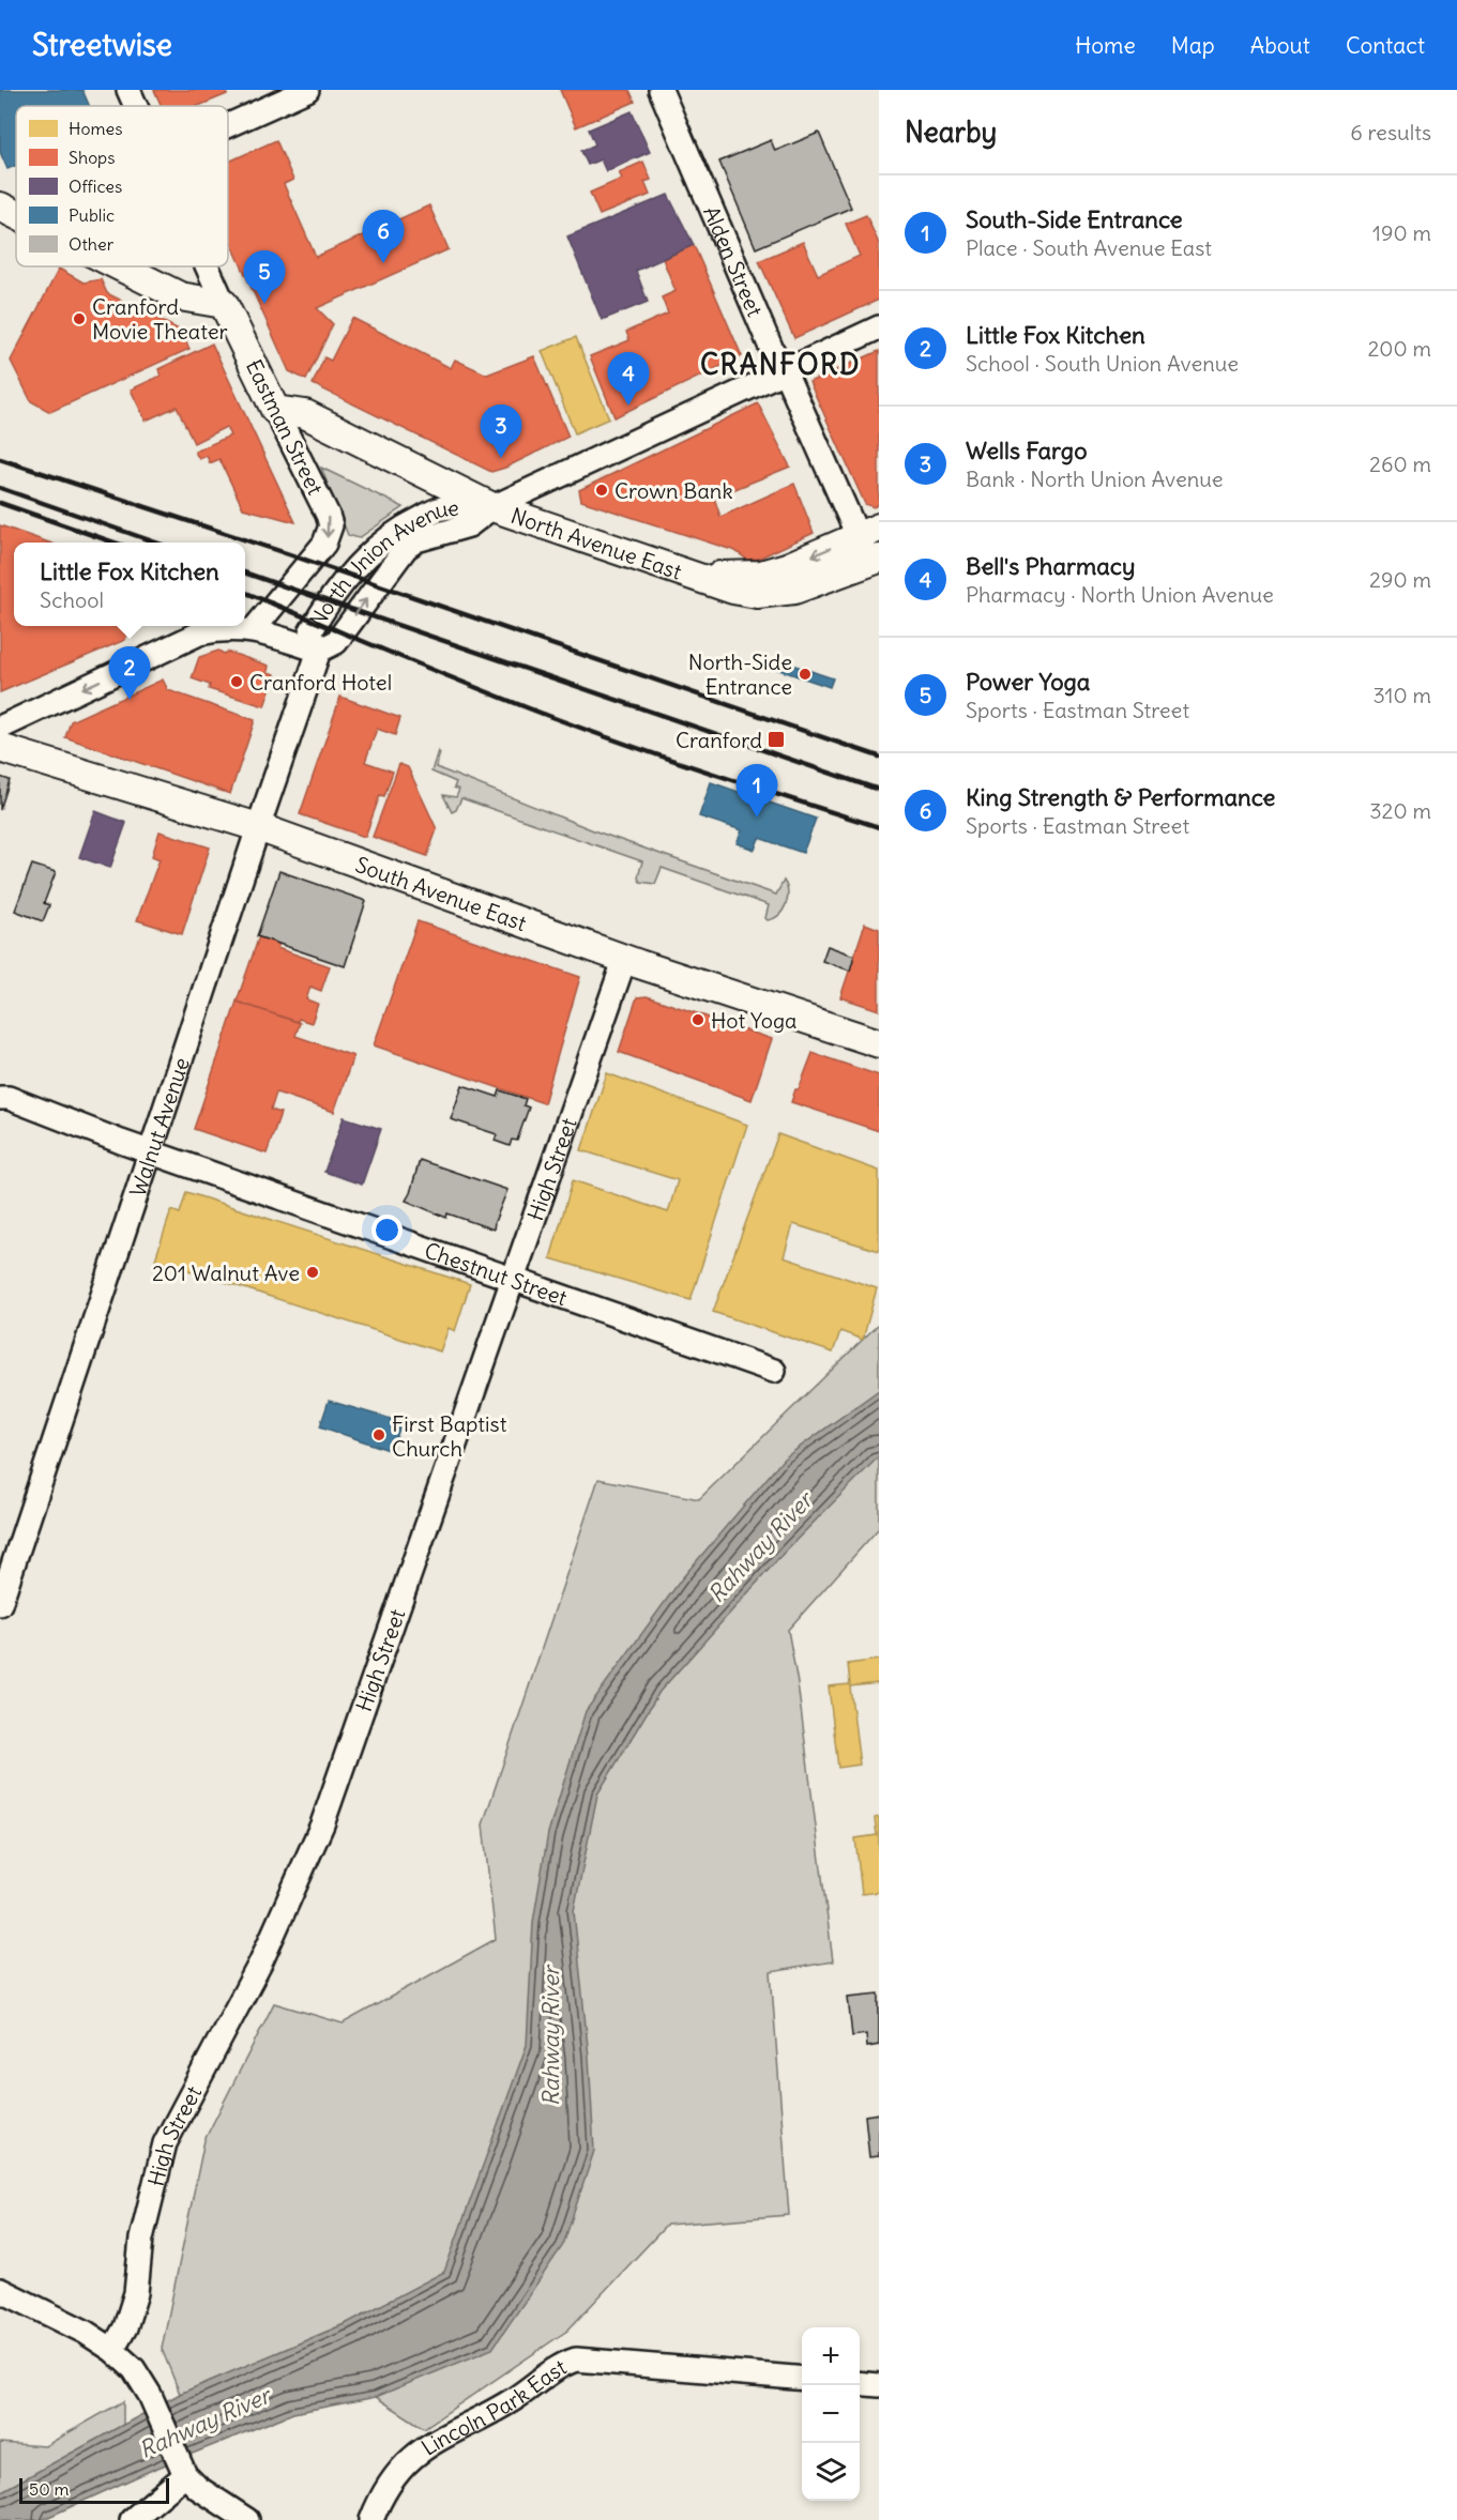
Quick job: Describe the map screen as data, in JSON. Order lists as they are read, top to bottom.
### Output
{
  "streets": {
    "main road": ["Eastman Street", "North Avenue East", "South Avenue East"],
    "street": [
      "Alden Street",
      "North Union Avenue",
      "Walnut Avenue",
      "High Street",
      "Chestnut Street",
      "Lincoln Park East"
    ]
  },
  "crossings": [
    ["Alden Street", "North Avenue East"],
    ["Alden Street", "North Union Avenue"],
    ["Eastman Street", "North Avenue East"],
    ["North Avenue East", "North Union Avenue"],
    ["North Union Avenue", "Walnut Avenue"],
    ["South Avenue East", "Walnut Avenue"],
    ["South Avenue East", "High Street"],
    ["Walnut Avenue", "Chestnut Street"],
    ["High Street", "Chestnut Street"]
  ],
  "one_way": ["Eastman Street"],
  "districts": ["CRANFORD"],
  "water": ["Rahway River"],
  "places": {
    "other": [
      "Cranford Movie Theater",
      "Crown Bank",
      "North-Side Entrance",
      "Cranford Hotel",
      "Hot Yoga",
      "201 Walnut Ave",
      "First Baptist Church"
    ],
    "transit": ["Cranford"]
  },
  "legend": [
    "Homes",
    "Shops",
    "Offices",
    "Public",
    "Other"
  ],
  "scale_bar": "50 m",
  "page": {
    "header": "Streetwise",
    "nav": [
      "Home",
      "Map",
      "About",
      "Contact"
    ],
    "heading": ["Nearby", "6 results"],
    "list": [
      {
        "mark": "1",
        "name": "South-Side Entrance",
        "note": "Place · South Avenue East",
        "value": "190 m"
      },
      {
        "mark": "2",
        "name": "Little Fox Kitchen",
        "note": "School · South Union Avenue",
        "value": "200 m"
      },
      {
        "mark": "3",
        "name": "Wells Fargo",
        "note": "Bank · North Union Avenue",
        "value": "260 m"
      },
      {
        "mark": "4",
        "name": "Bell's Pharmacy",
        "note": "Pharmacy · North Union Avenue",
        "value": "290 m"
      },
      {
        "mark": "5",
        "name": "Power Yoga",
        "note": "Sports · Eastman Street",
        "value": "310 m"
      },
      {
        "mark": "6",
        "name": "King Strength & Performance",
        "note": "Sports · Eastman Street",
        "value": "320 m"
      }
    ],
    "pins": [
      "6",
      "5",
      "4",
      "3",
      "2",
      "1"
    ],
    "popup": ["Little Fox Kitchen", "School"],
    "map_buttons": ["+", "−"],
    "scale": "50 m"
  }
}
